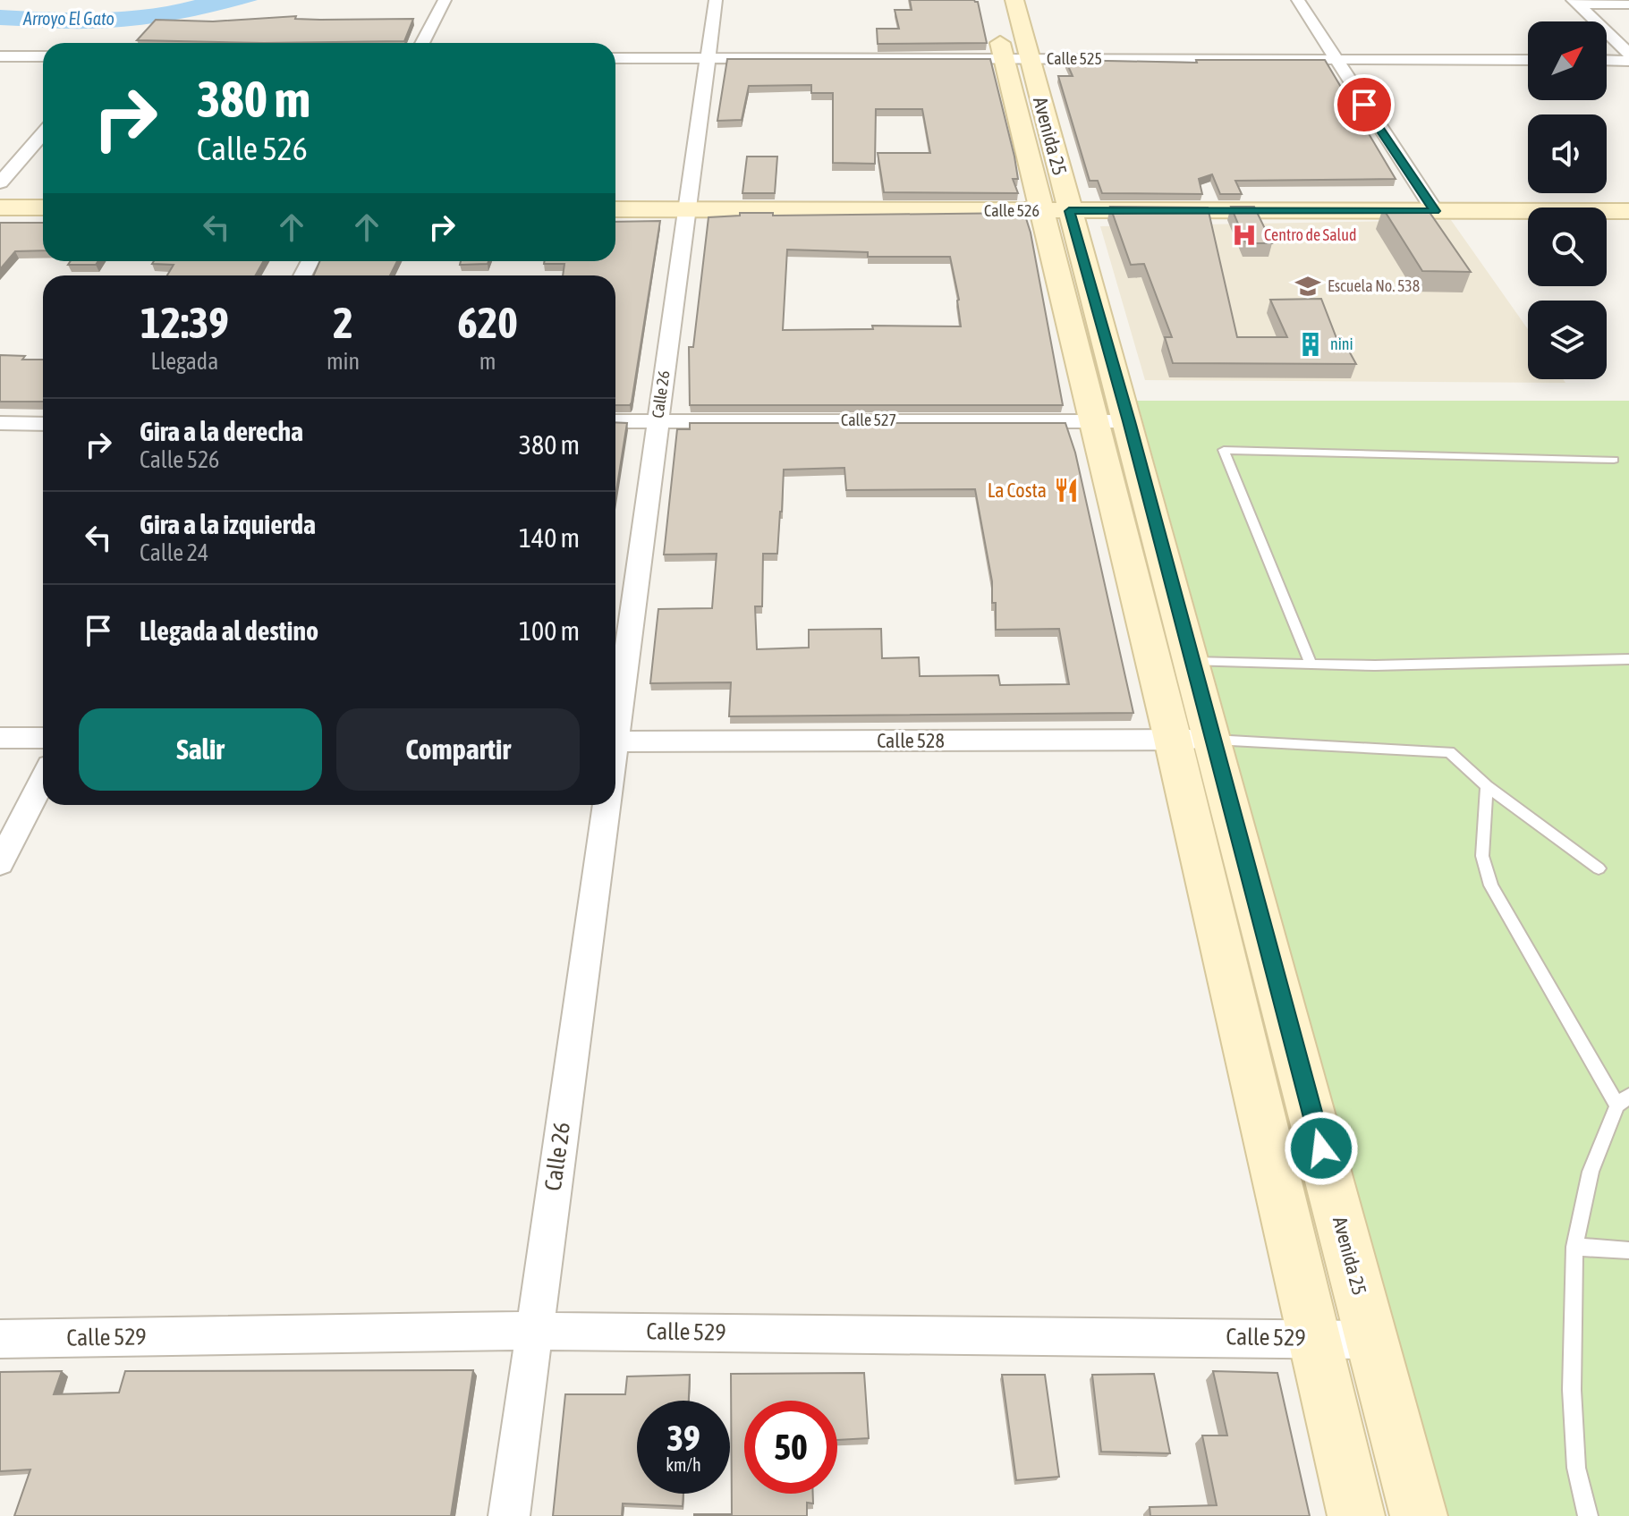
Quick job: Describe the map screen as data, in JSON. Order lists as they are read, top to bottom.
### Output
{
  "streets": {
    "main road": ["Avenida 25", "Calle 526"],
    "street": [
      "Calle 525",
      "Calle 26",
      "Calle 527",
      "Calle 528",
      "Calle 529"
    ]
  },
  "crossings": [
    ["Calle 525", "Avenida 25"],
    ["Calle 525", "Calle 26"],
    ["Avenida 25", "Calle 526"],
    ["Avenida 25", "Calle 527"],
    ["Avenida 25", "Calle 528"],
    ["Avenida 25", "Calle 529"],
    ["Calle 526", "Calle 26"],
    ["Calle 26", "Calle 527"],
    ["Calle 26", "Calle 529"]
  ],
  "water": ["Arroyo El Gato"],
  "places": {
    "hospital": ["Centro de Salud"],
    "school or university": ["Escuela No. 538"],
    "building": ["nini"],
    "restaurant": ["La Costa"]
  },
  "north": "top right",
  "page": {
    "turn": ["380 m", "Calle 526"],
    "eta": [
      "12:39",
      "Llegada",
      "2",
      "min",
      "620",
      "m"
    ],
    "list": [
      {
        "name": "Gira a la derecha",
        "note": "Calle 526",
        "value": "380 m"
      },
      {
        "name": "Gira a la izquierda",
        "note": "Calle 24",
        "value": "140 m"
      },
      {
        "name": "Llegada al destino",
        "value": "100 m"
      }
    ],
    "buttons": ["Salir", "Compartir"],
    "speed": "39 km/h",
    "limit": "50"
  }
}
